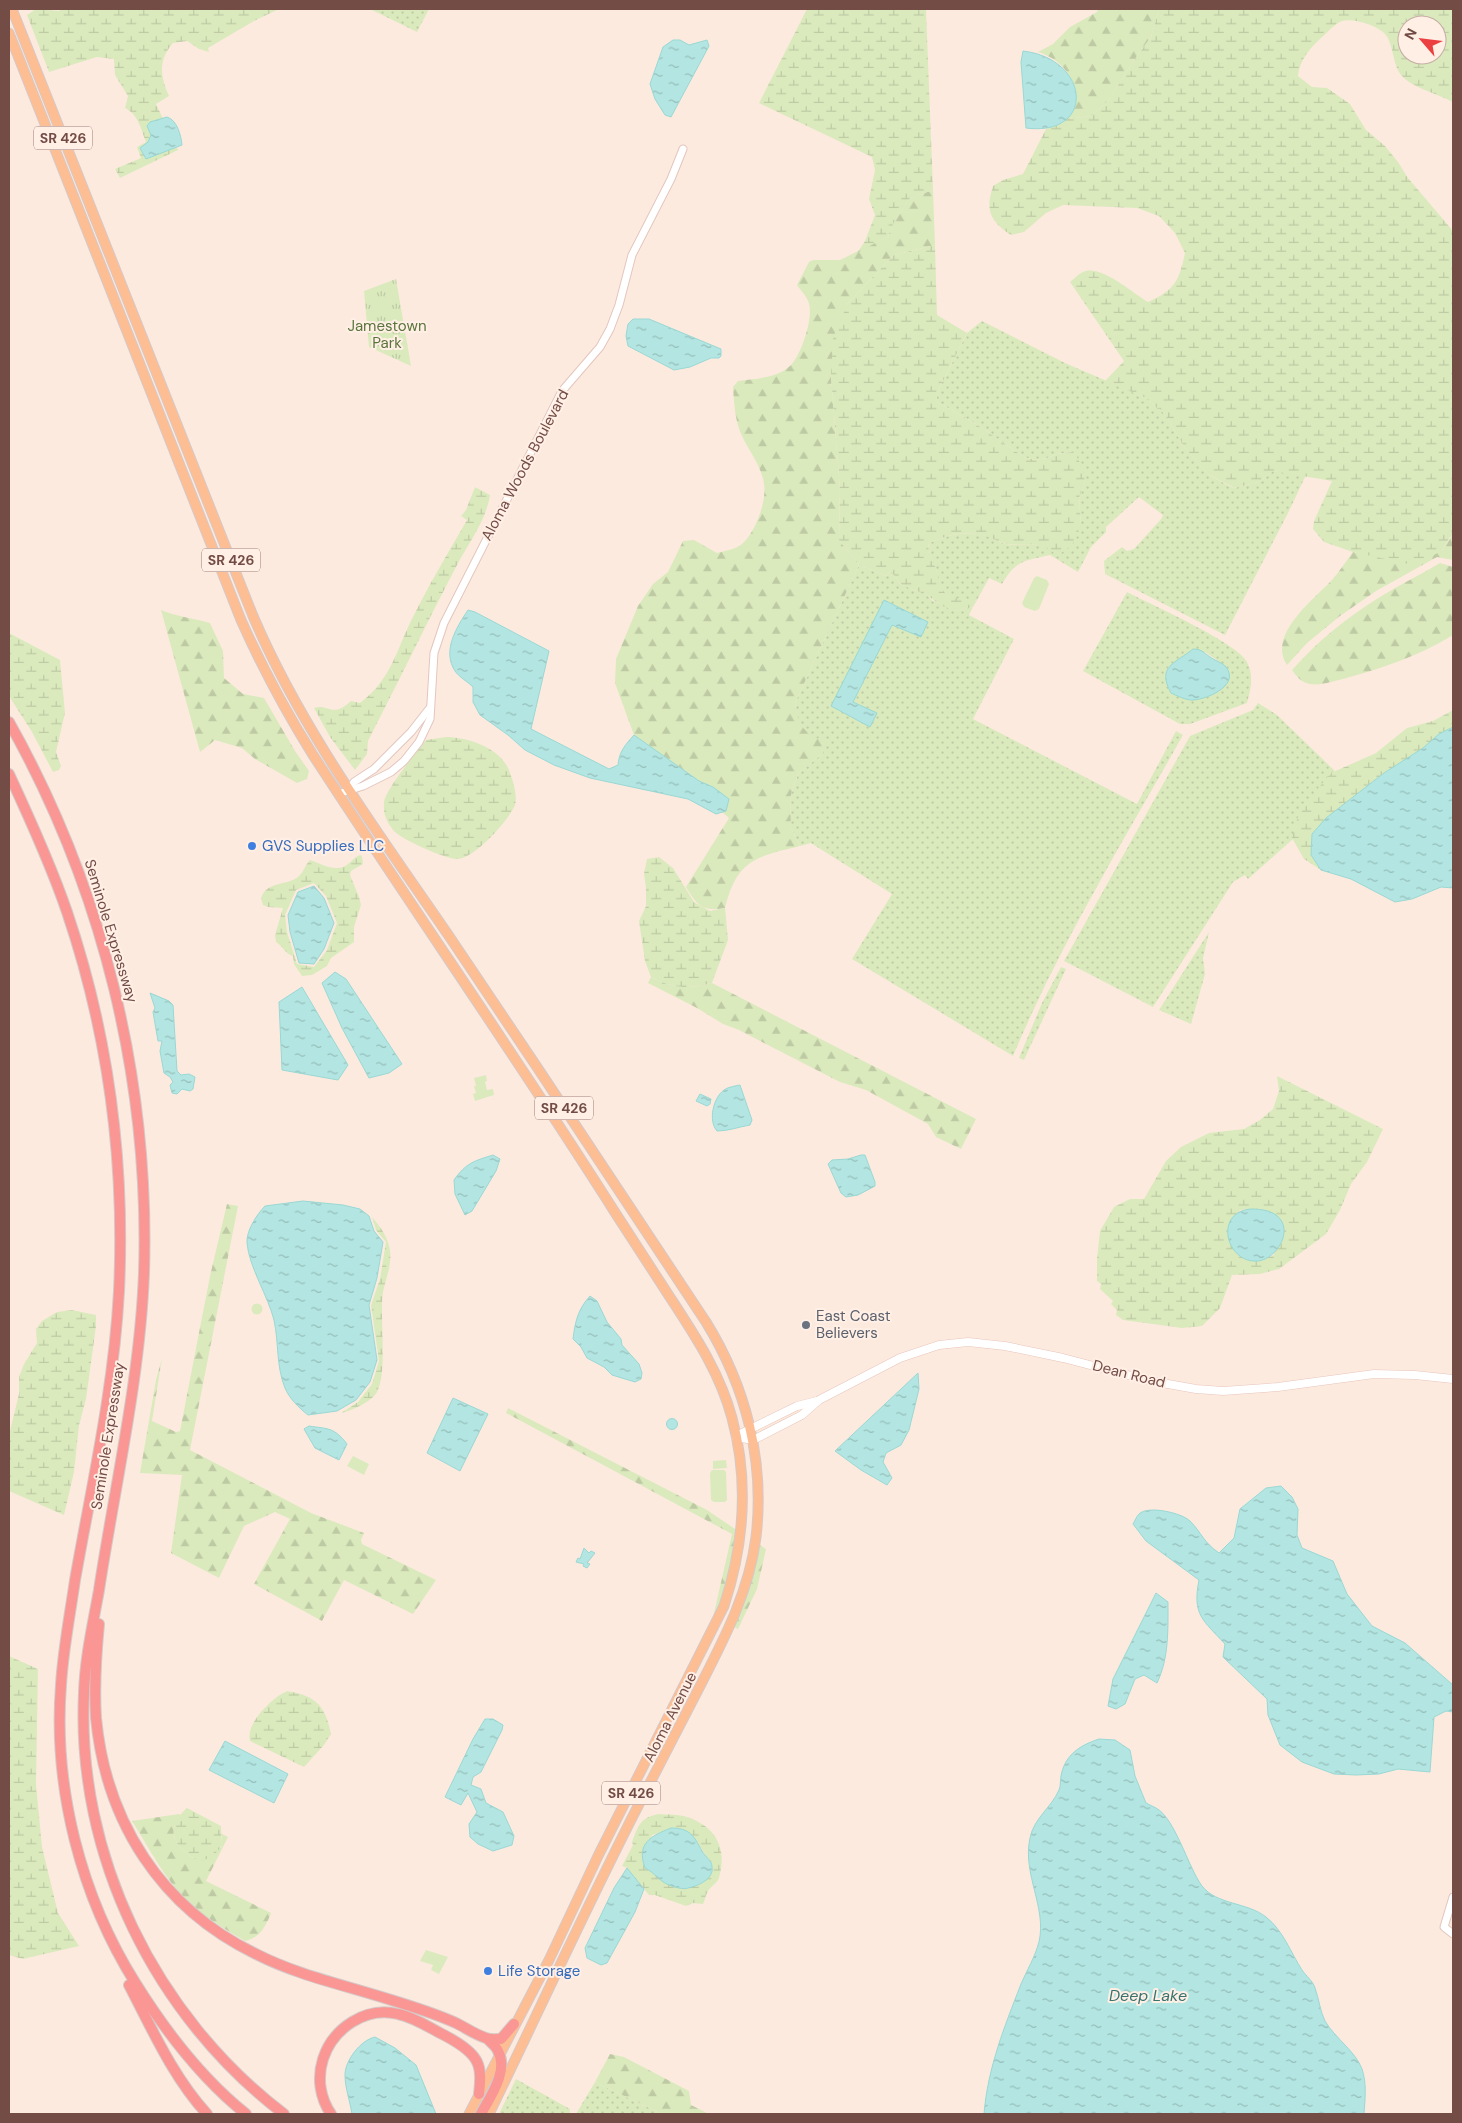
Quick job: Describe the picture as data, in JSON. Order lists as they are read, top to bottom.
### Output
{
  "streets": {
    "highway": ["Seminole Expressway"],
    "main road": ["SR 426", "Dean Road", "Aloma Avenue"],
    "street": ["Aloma Woods Boulevard"]
  },
  "crossings": [
    ["SR 426", "Aloma Woods Boulevard"],
    ["SR 426", "Dean Road"],
    ["SR 426", "Aloma Avenue"],
    ["Dean Road", "Aloma Avenue"]
  ],
  "water": ["Deep Lake"],
  "parks": ["Jamestown Park"],
  "places": ["GVS Supplies LLC", "East Coast Believers", "Life Storage"],
  "north": "top left"
}
